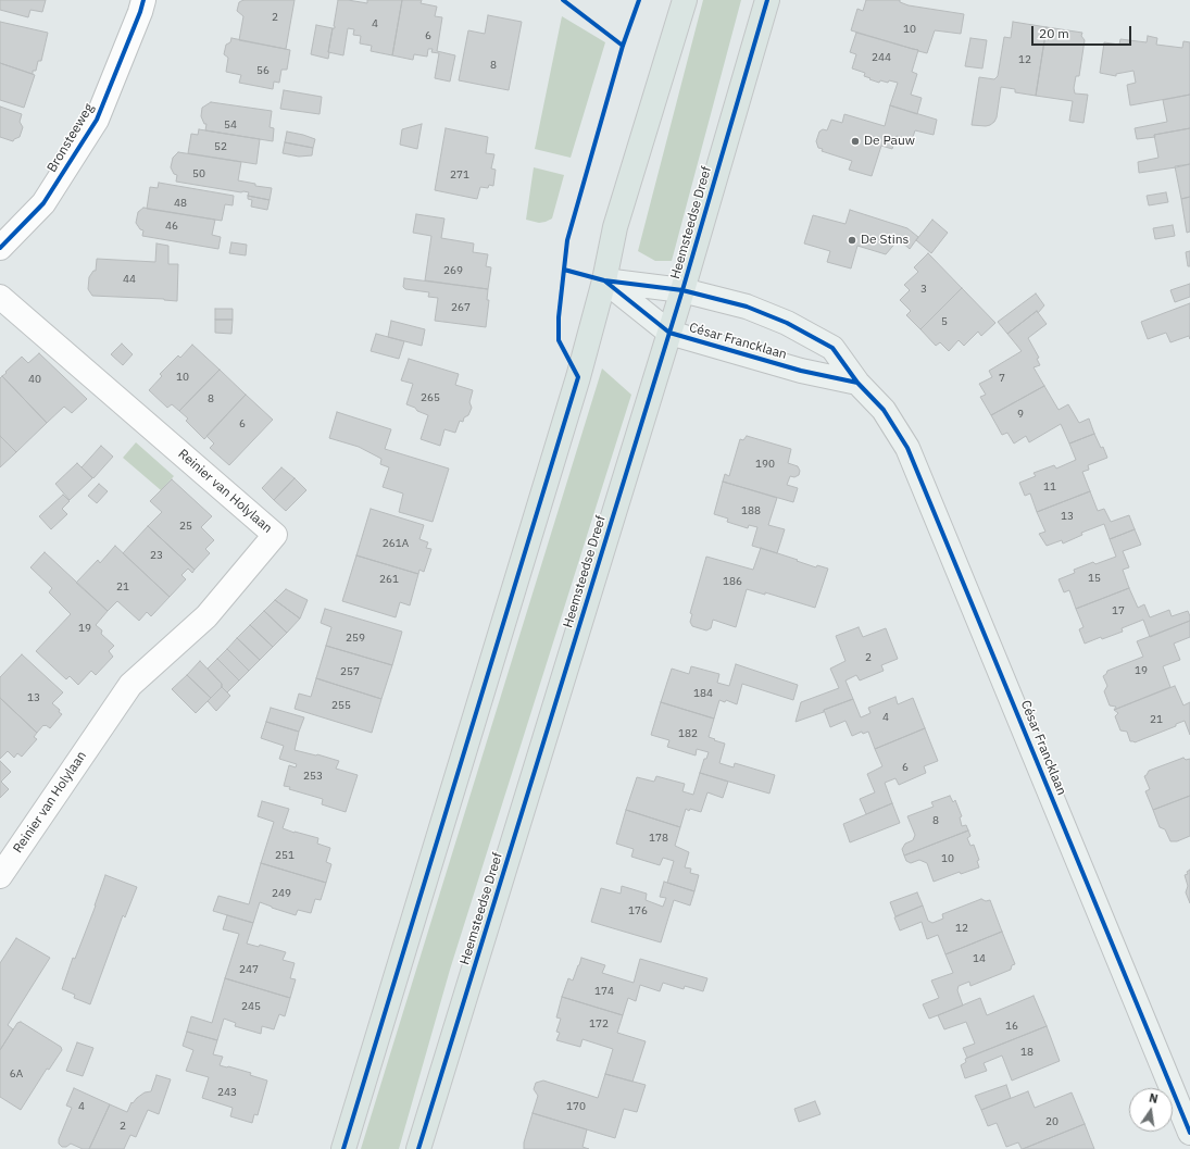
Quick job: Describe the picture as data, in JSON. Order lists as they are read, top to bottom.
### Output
{
  "streets": {
    "main road": ["Heemsteedse Dreef", "César Francklaan"],
    "street": ["Bronsteeweg", "Reinier van Holylaan"]
  },
  "crossings": [
    ["Heemsteedse Dreef", "César Francklaan"]
  ],
  "places": ["De Pauw", "De Stins"],
  "house_numbers": [
    "2",
    "4",
    "10",
    "6",
    "244",
    "12",
    "8",
    "56",
    "54",
    "52",
    "50",
    "271",
    "48",
    "46",
    "269",
    "44",
    "3",
    "267",
    "5",
    "10",
    "7",
    "40",
    "265",
    "8",
    "9",
    "6",
    "190",
    "11",
    "188",
    "13",
    "25",
    "261A",
    "23",
    "15",
    "261",
    "186",
    "21",
    "17",
    "19",
    "259",
    "2",
    "19",
    "257",
    "184",
    "13",
    "255",
    "4",
    "21",
    "182",
    "6",
    "253",
    "8",
    "178",
    "251",
    "10",
    "249",
    "176",
    "12",
    "14",
    "247",
    "174",
    "245",
    "172",
    "16",
    "18",
    "6A",
    "243",
    "4",
    "170",
    "20",
    "2"
  ],
  "scale_bar": "20 m",
  "north": "top"
}
